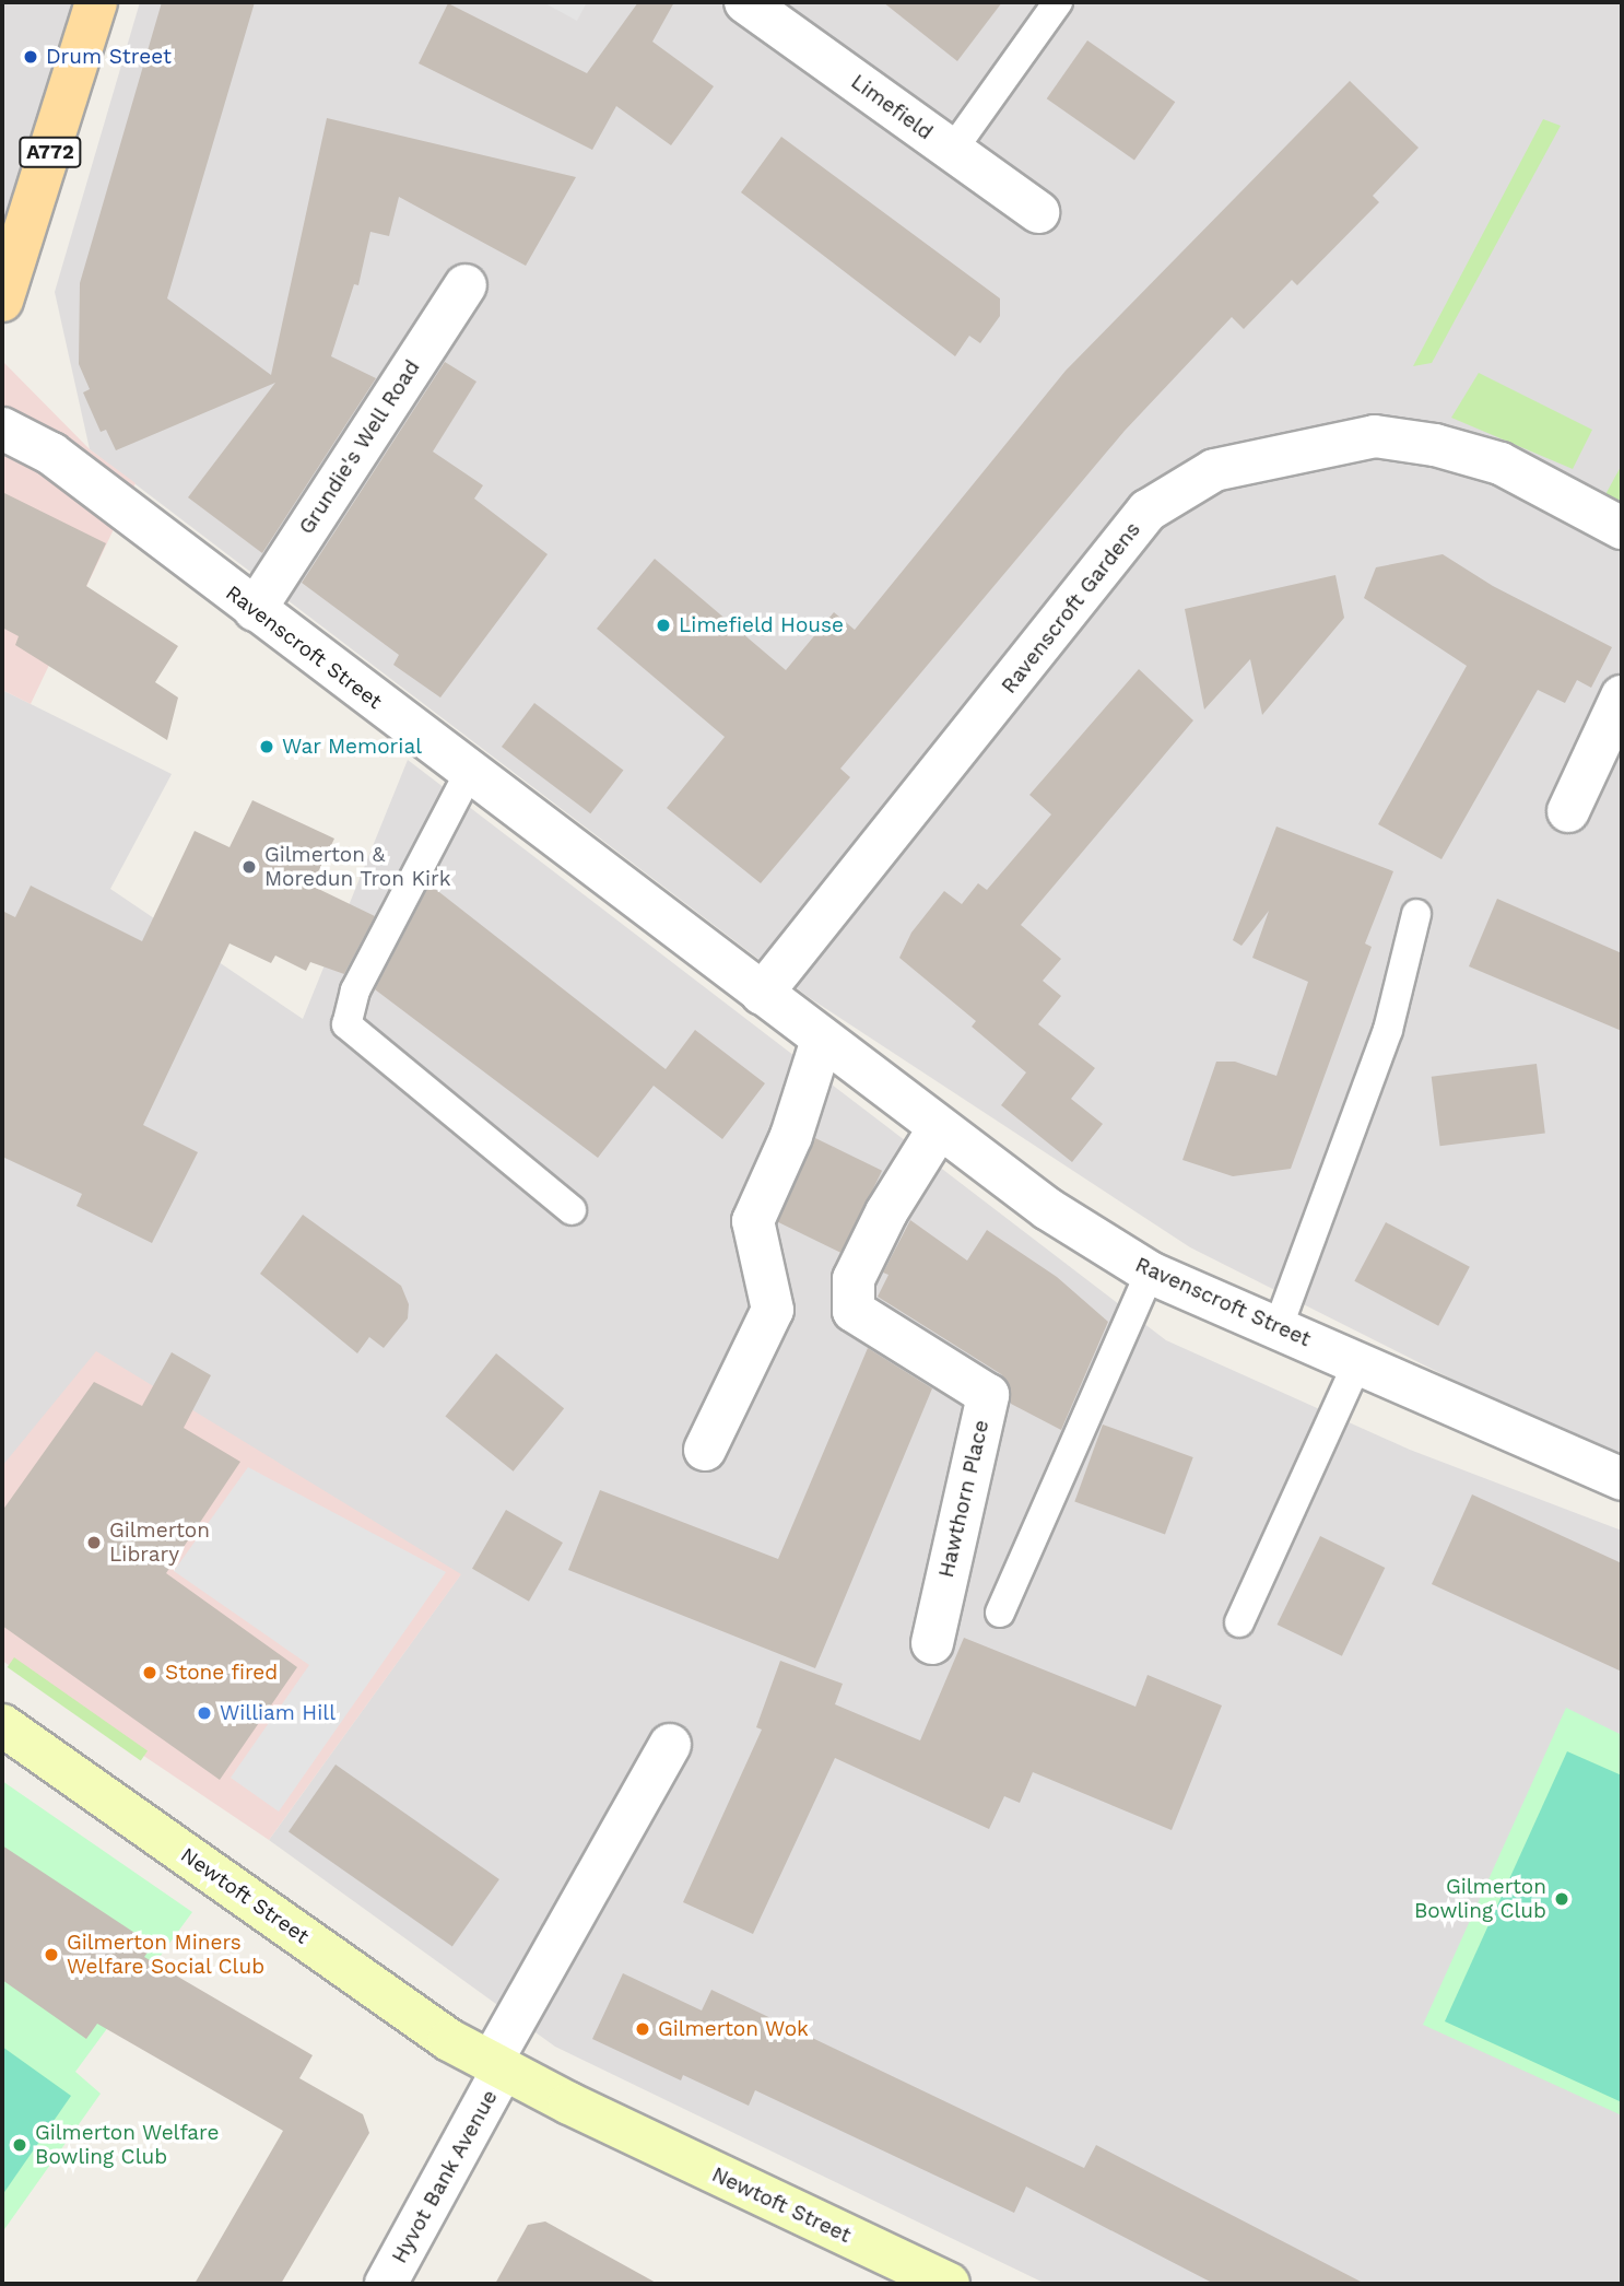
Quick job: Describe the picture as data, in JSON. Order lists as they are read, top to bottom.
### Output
{
  "streets": {
    "main road": ["A772", "Newtoft Street"],
    "street": [
      "Limefield",
      "Grundie's Well Road",
      "Ravenscroft Gardens",
      "Ravenscroft Street",
      "Hawthorn Place",
      "Hyvot Bank Avenue"
    ]
  },
  "crossings": [
    ["Grundie's Well Road", "Ravenscroft Street"],
    ["Ravenscroft Gardens", "Ravenscroft Street"],
    ["Ravenscroft Street", "Hawthorn Place"],
    ["Newtoft Street", "Hyvot Bank Avenue"]
  ],
  "places": [
    "Drum Street",
    "Limefield House",
    "War Memorial",
    "Gilmerton & Moredun Tron Kirk",
    "Gilmerton Library",
    "Stone fired",
    "William Hill",
    "Gilmerton Bowling Club",
    "Gilmerton Miners Welfare Social Club",
    "Gilmerton Wok",
    "Gilmerton Welfare Bowling Club"
  ]
}
